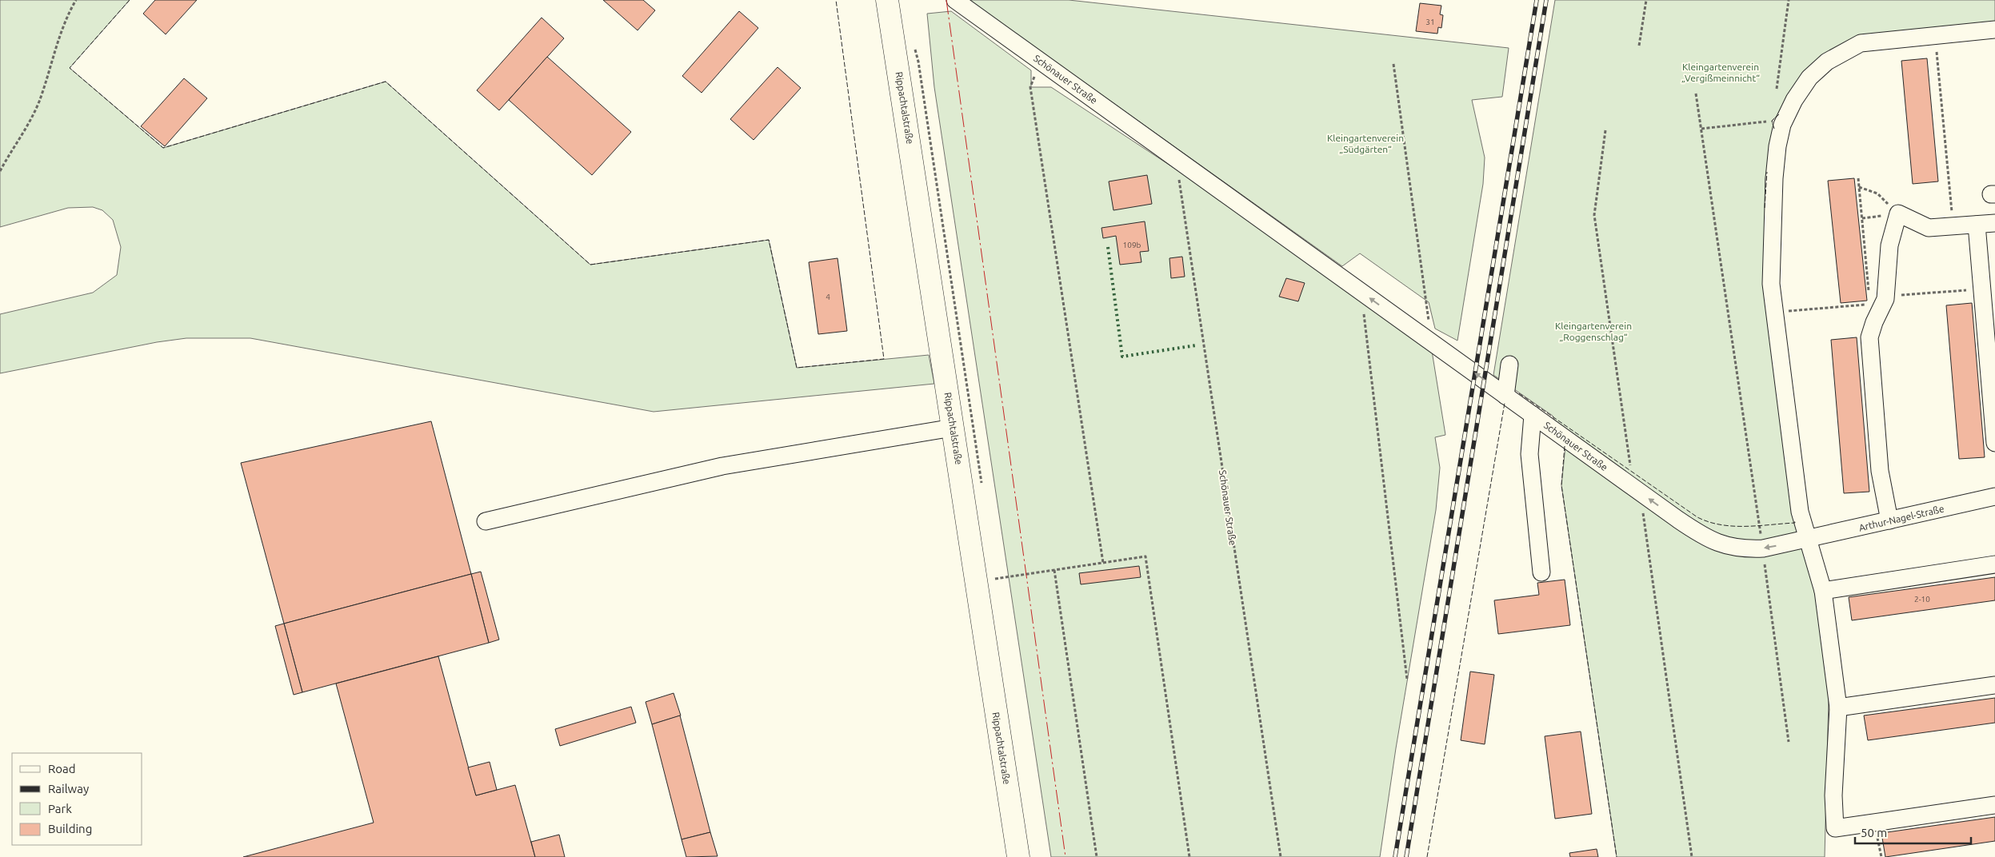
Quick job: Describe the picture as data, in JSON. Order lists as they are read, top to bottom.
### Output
{
  "streets": {
    "main road": ["Rippachtalstraße"],
    "street": ["Schönauer Straße", "Arthur-Nagel-Straße"]
  },
  "crossings": [
    ["Schönauer Straße", "Arthur-Nagel-Straße"]
  ],
  "parks": ["Kleingartenverein „Vergißmeinnicht“", "Kleingartenverein „Südgärten“", "Kleingartenverein „Roggenschlag“"],
  "house_numbers": [
    "31",
    "109b",
    "4",
    "2-10"
  ],
  "legend": [
    "Road",
    "Railway",
    "Park",
    "Building"
  ],
  "scale_bar": "50 m"
}
